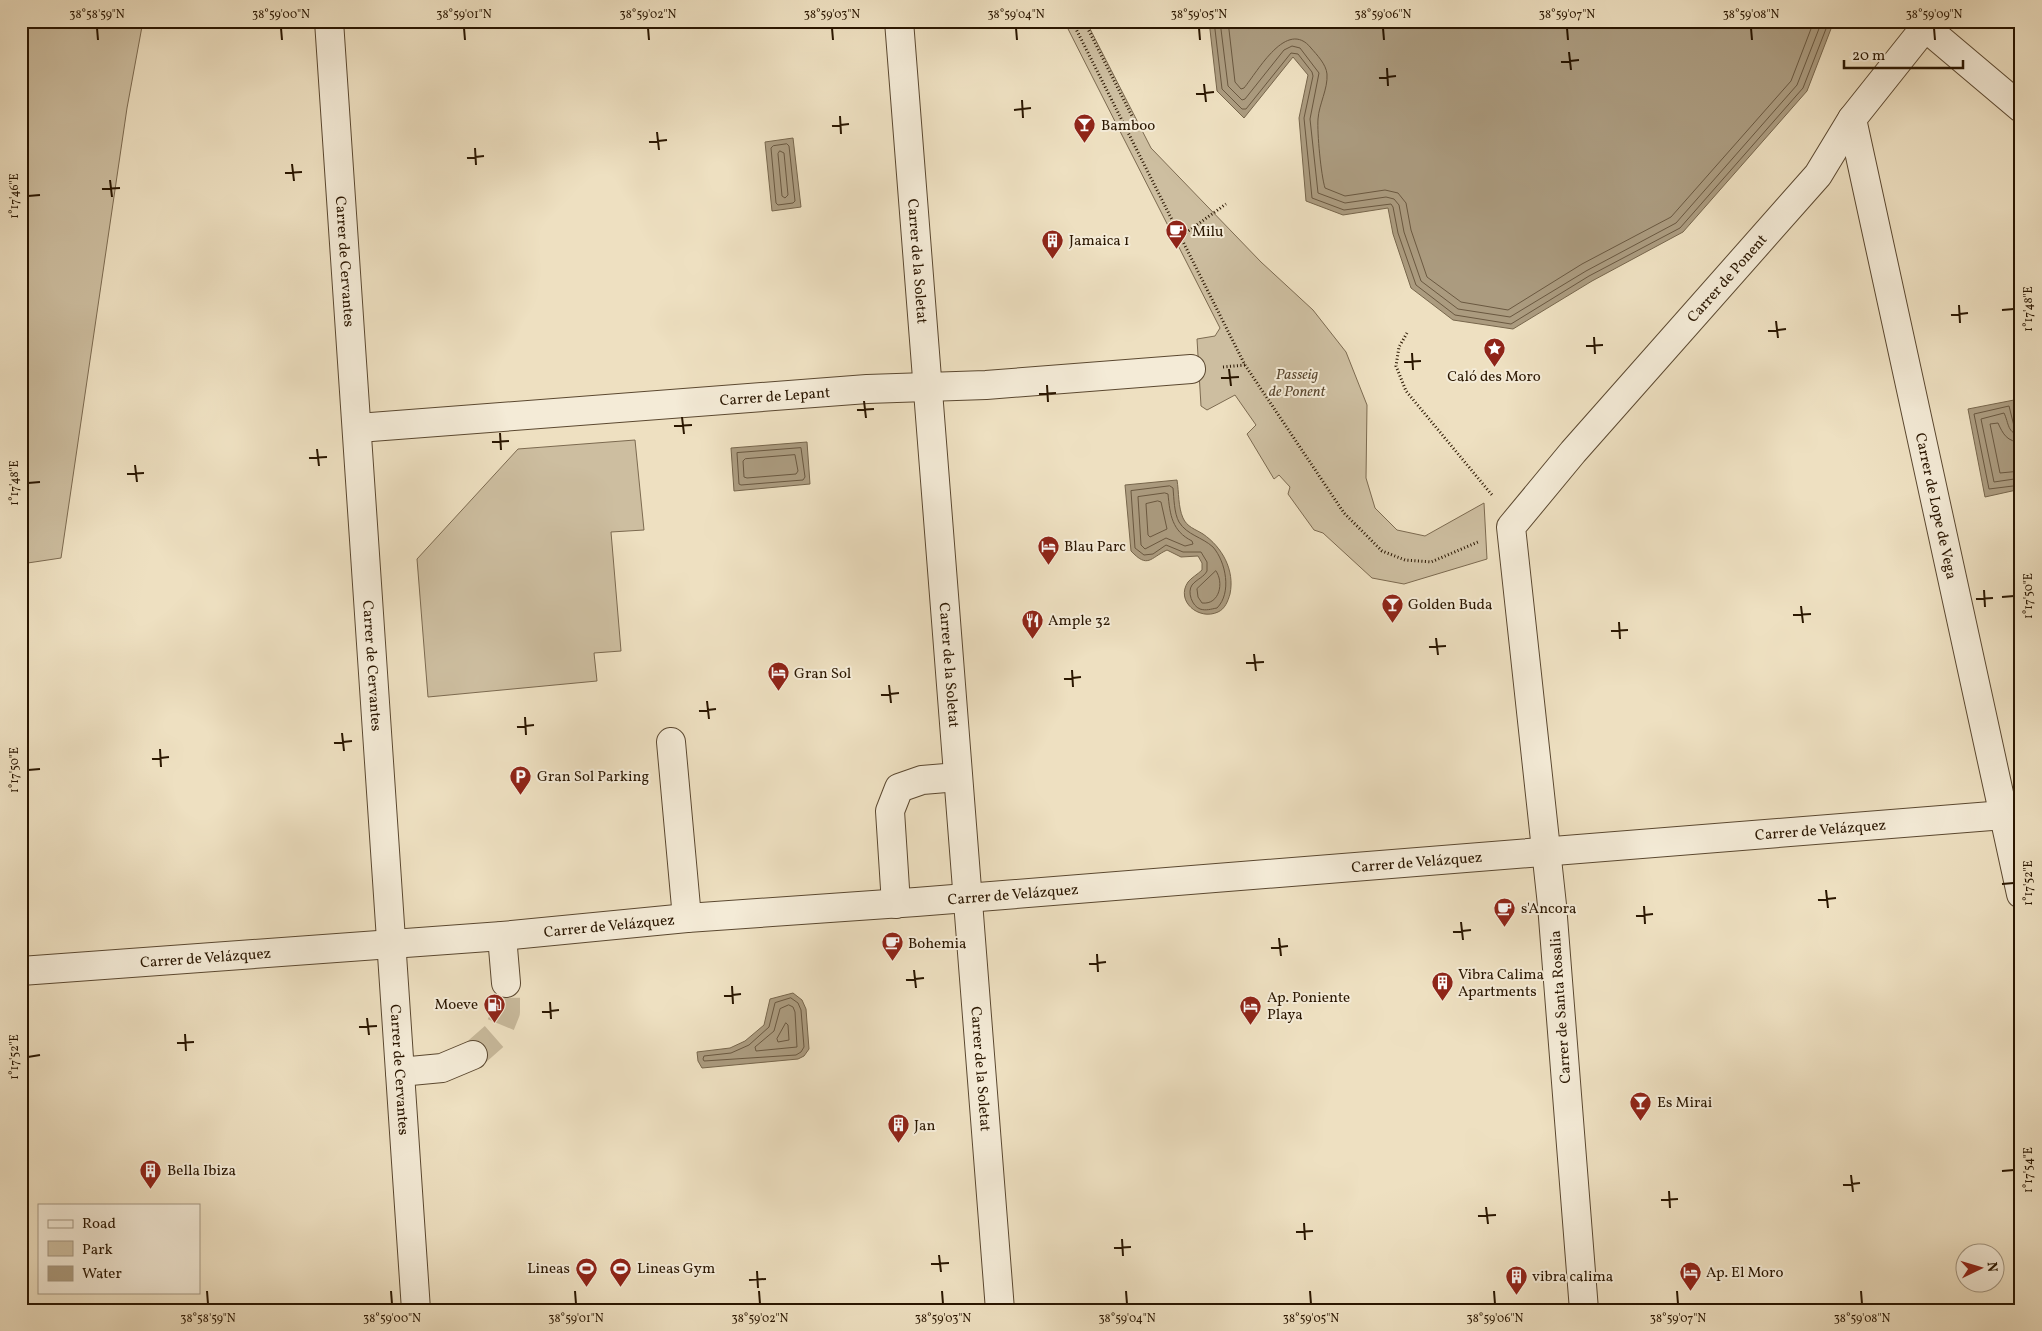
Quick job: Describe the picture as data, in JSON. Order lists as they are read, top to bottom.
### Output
{
  "streets": {
    "street": [
      "Carrer de Cervantes",
      "Carrer de la Soletat",
      "Carrer de Ponent",
      "Carrer de Lepant",
      "Carrer de Lope de Vega",
      "Carrer de Velázquez",
      "Carrer de Santa Rosalia"
    ]
  },
  "crossings": [
    ["Carrer de Cervantes", "Carrer de Lepant"],
    ["Carrer de Cervantes", "Carrer de Velázquez"],
    ["Carrer de la Soletat", "Carrer de Lepant"],
    ["Carrer de la Soletat", "Carrer de Velázquez"],
    ["Carrer de Ponent", "Carrer de Lope de Vega"],
    ["Carrer de Ponent", "Carrer de Santa Rosalia"],
    ["Carrer de Lope de Vega", "Carrer de Velázquez"],
    ["Carrer de Velázquez", "Carrer de Santa Rosalia"]
  ],
  "parks": ["Passeig de Ponent"],
  "places": {
    "bar": ["Bamboo", "Golden Buda", "Es Mirai"],
    "cafe": ["Milu", "s'Ancora", "Bohemia"],
    "building": [
      "Jamaica 1",
      "Vibra Calima Apartments",
      "Jan",
      "Bella Ibiza",
      "vibra calima"
    ],
    "place": ["Caló des Moro"],
    "hotel": [
      "Blau Parc",
      "Gran Sol",
      "Ap. Poniente Playa",
      "Ap. El Moro"
    ],
    "restaurant": ["Ample 32"],
    "parking": ["Gran Sol Parking"],
    "fuel station": ["Moeve"],
    "sports": ["Lineas", "Lineas Gym"]
  },
  "legend": ["Road", "Park", "Water"],
  "scale_bar": "20 m",
  "north": "right",
  "coordinates": [
    "38°58'59\"N",
    "38°59'00\"N",
    "38°59'01\"N",
    "38°59'02\"N",
    "38°59'03\"N",
    "38°59'04\"N",
    "38°59'05\"N",
    "38°59'06\"N",
    "38°59'07\"N",
    "38°59'08\"N",
    "38°59'09\"N",
    "1°17'46\"E",
    "1°17'48\"E",
    "1°17'50\"E",
    "1°17'52\"E",
    "1°17'54\"E"
  ]
}
